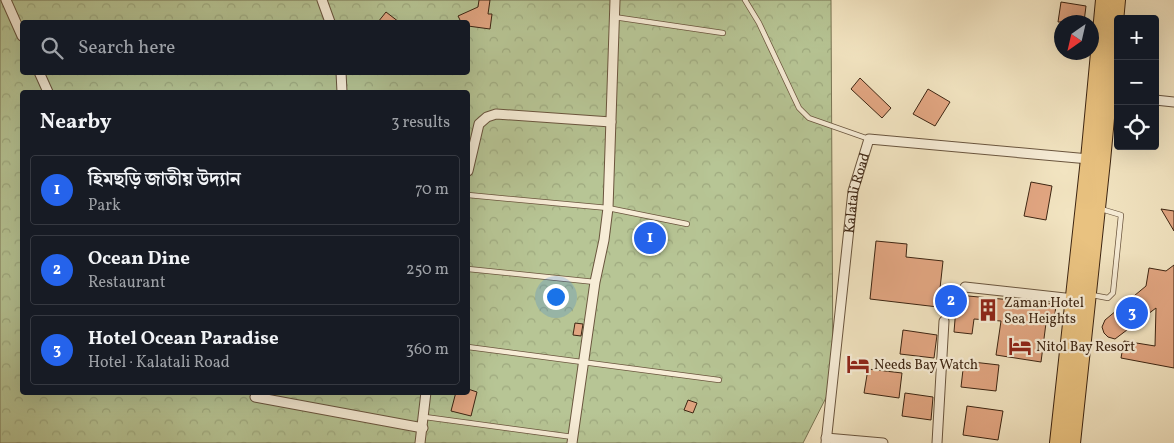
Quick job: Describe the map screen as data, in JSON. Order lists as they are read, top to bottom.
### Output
{
  "streets": {
    "street": ["Kalatali Road"]
  },
  "places": {
    "building": ["Zaman Hotel Sea Heights"],
    "hotel": ["Nitol Bay Resort", "Needs Bay Watch"]
  },
  "north": "bottom left",
  "page": {
    "map_buttons": ["+", "−"],
    "search": "Search here",
    "heading": ["Nearby", "3 results"],
    "list": [
      {
        "mark": "1",
        "name": "হিমছড়ি জাতীয় উদ্যান",
        "note": "Park",
        "value": "70 m"
      },
      {
        "mark": "2",
        "name": "Ocean Dine",
        "note": "Restaurant",
        "value": "250 m"
      },
      {
        "mark": "3",
        "name": "Hotel Ocean Paradise",
        "note": "Hotel · Kalatali Road",
        "value": "360 m"
      }
    ],
    "pins": ["1", "2", "3"]
  }
}
